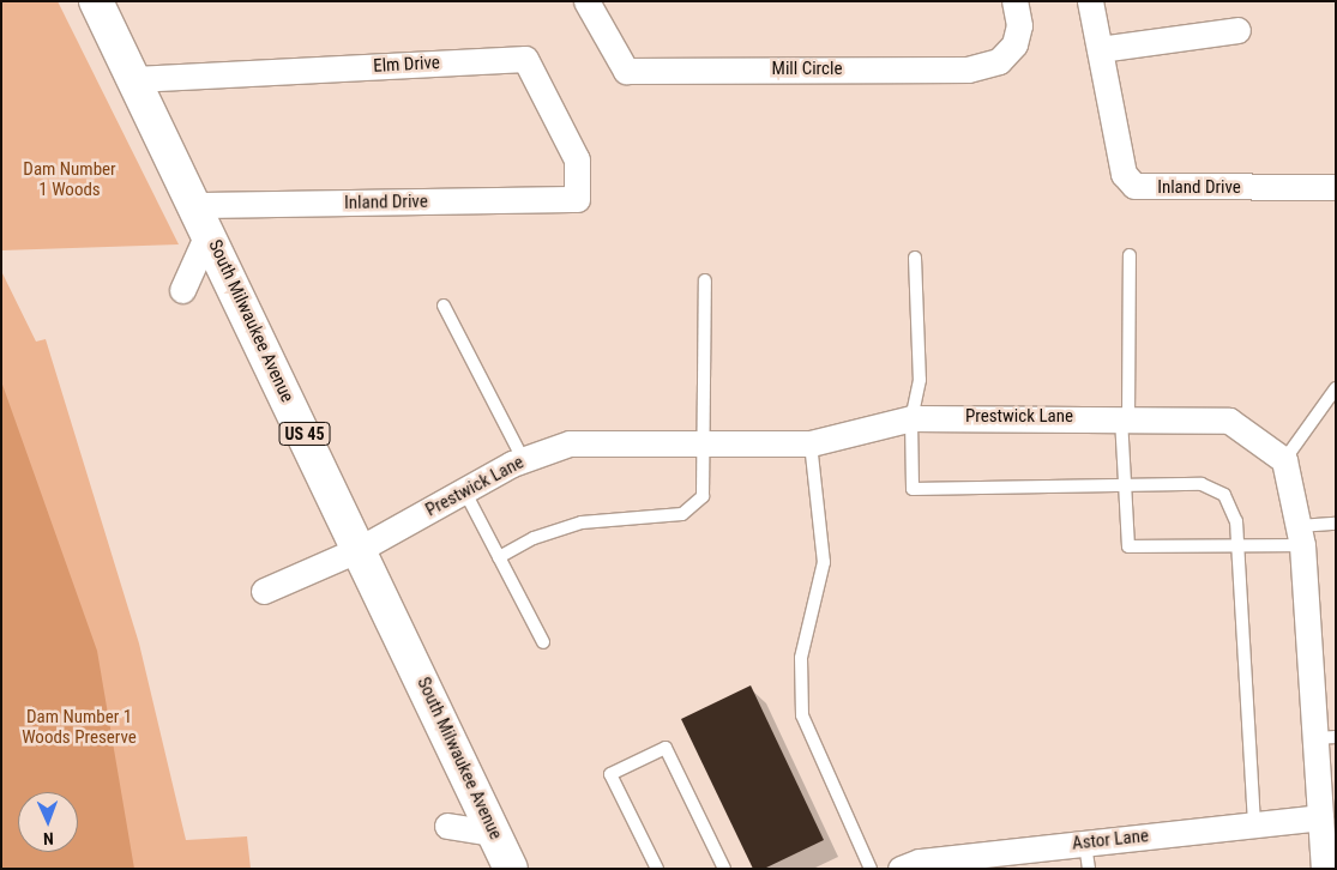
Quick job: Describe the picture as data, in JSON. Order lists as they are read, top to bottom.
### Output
{
  "streets": {
    "main road": ["South Milwaukee Avenue", "US 45"],
    "street": [
      "Elm Drive",
      "Mill Circle",
      "Inland Drive",
      "Prestwick Lane",
      "Astor Lane"
    ]
  },
  "crossings": [
    ["Elm Drive", "Inland Drive"],
    ["Elm Drive", "South Milwaukee Avenue"],
    ["Inland Drive", "South Milwaukee Avenue"],
    ["South Milwaukee Avenue", "Prestwick Lane"]
  ],
  "parks": ["Dam Number 1 Woods", "Dam Number 1 Woods Preserve"],
  "north": "bottom"
}
